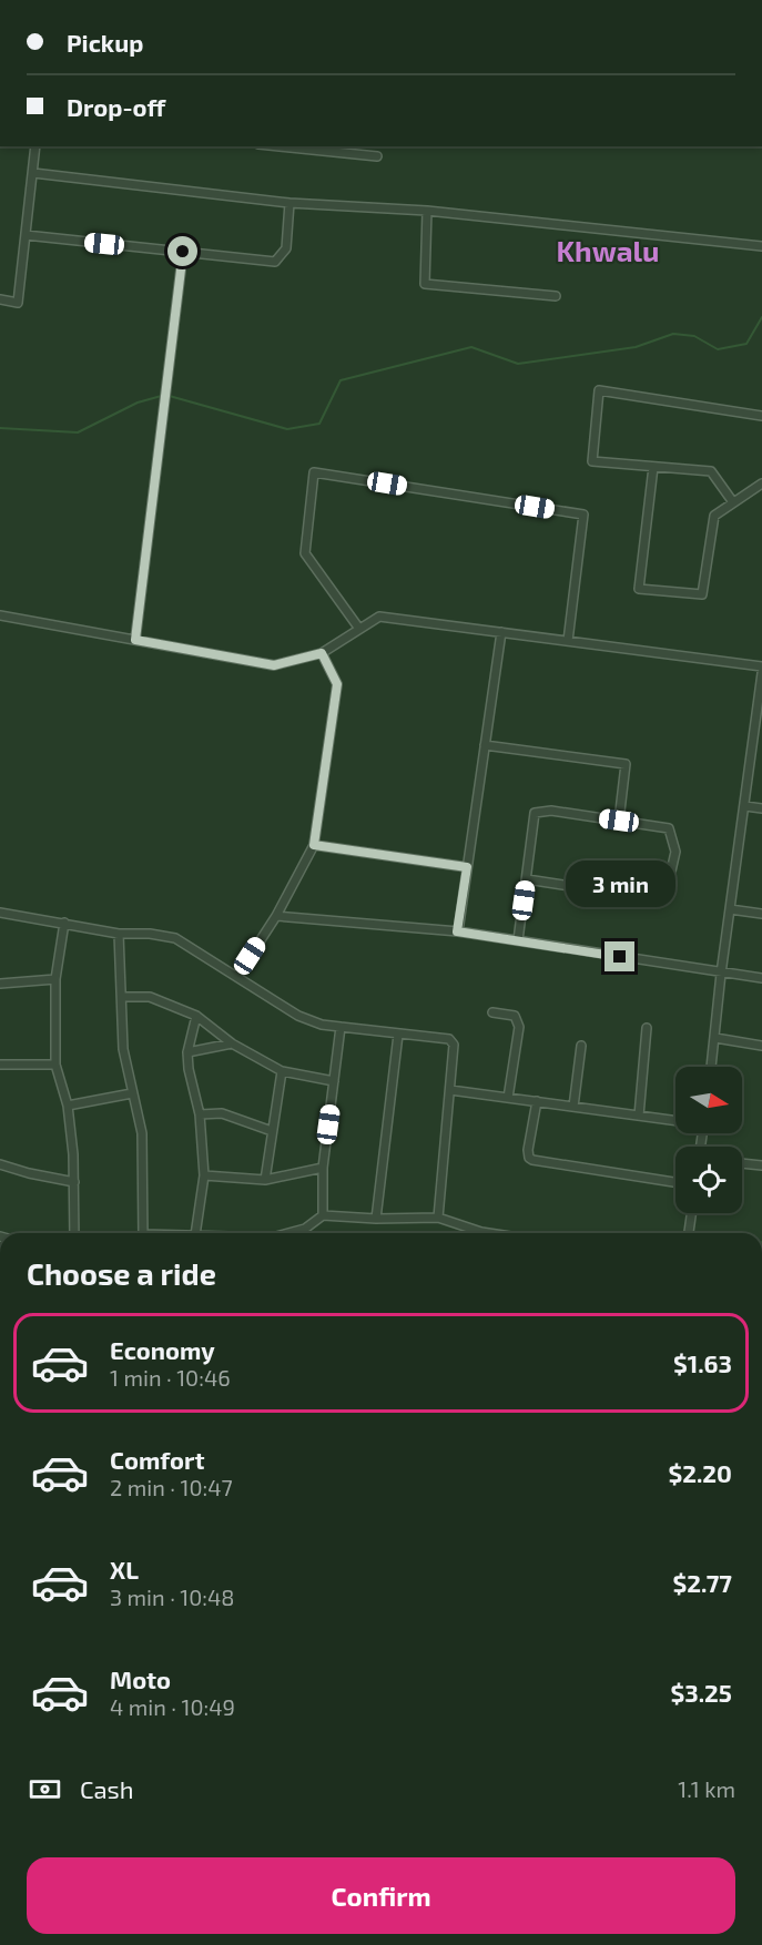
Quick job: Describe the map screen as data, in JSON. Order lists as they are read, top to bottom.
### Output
{
  "districts": ["Khwalu"],
  "north": "right",
  "page": {
    "banner": ["Pickup", "Drop-off"],
    "bubble": "3 min",
    "heading": "Choose a ride",
    "list": [
      {
        "name": "Economy",
        "note": "1 min · 10:46",
        "value": "$1.63"
      },
      {
        "name": "Comfort",
        "note": "2 min · 10:47",
        "value": "$2.20"
      },
      {
        "name": "XL",
        "note": "3 min · 10:48",
        "value": "$2.77"
      },
      {
        "name": "Moto",
        "note": "4 min · 10:49",
        "value": "$3.25"
      }
    ],
    "pay": ["Cash", "1.1 km"],
    "buttons": "Confirm"
  }
}
